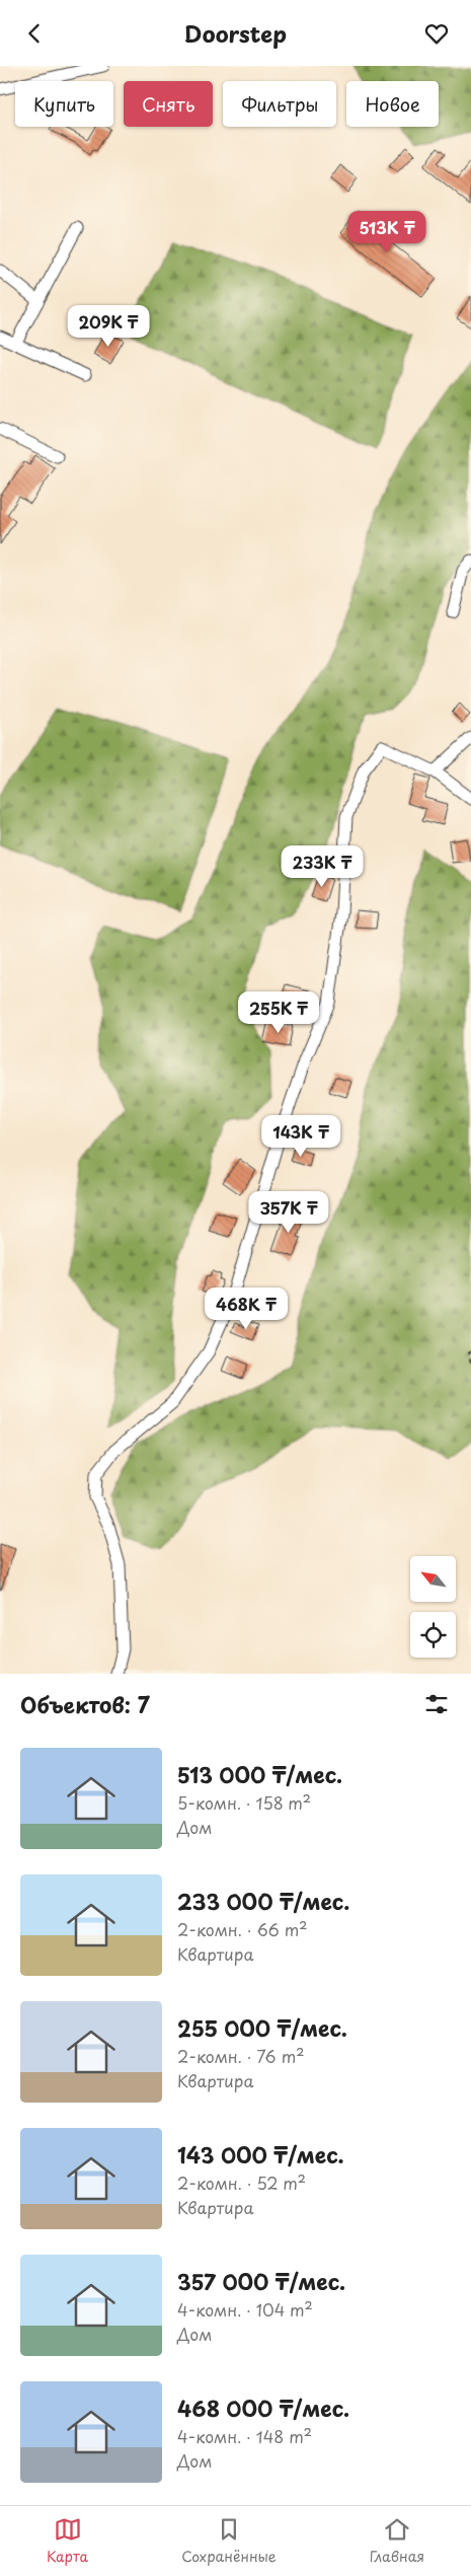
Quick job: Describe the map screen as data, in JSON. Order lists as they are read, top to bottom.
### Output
{
  "north": "top left",
  "page": {
    "header": "Doorstep",
    "chip": [
      "Купить",
      "Снять",
      "Фильтры",
      "Новое"
    ],
    "price": [
      "513K ₸",
      "209K ₸",
      "233K ₸",
      "255K ₸",
      "143K ₸",
      "357K ₸",
      "468K ₸"
    ],
    "heading": "Объектов: 7",
    "list": [
      {
        "name": "513 000 ₸/мес.",
        "note": "5-комн. · 158 m² · Дом"
      },
      {
        "name": "233 000 ₸/мес.",
        "note": "2-комн. · 66 m² · Квартира"
      },
      {
        "name": "255 000 ₸/мес.",
        "note": "2-комн. · 76 m² · Квартира"
      },
      {
        "name": "143 000 ₸/мес.",
        "note": "2-комн. · 52 m² · Квартира"
      },
      {
        "name": "357 000 ₸/мес.",
        "note": "4-комн. · 104 m² · Дом"
      },
      {
        "name": "468 000 ₸/мес.",
        "note": "4-комн. · 148 m² · Дом"
      }
    ],
    "tabs": ["Карта", "Сохранённые", "Главная"]
  }
}
